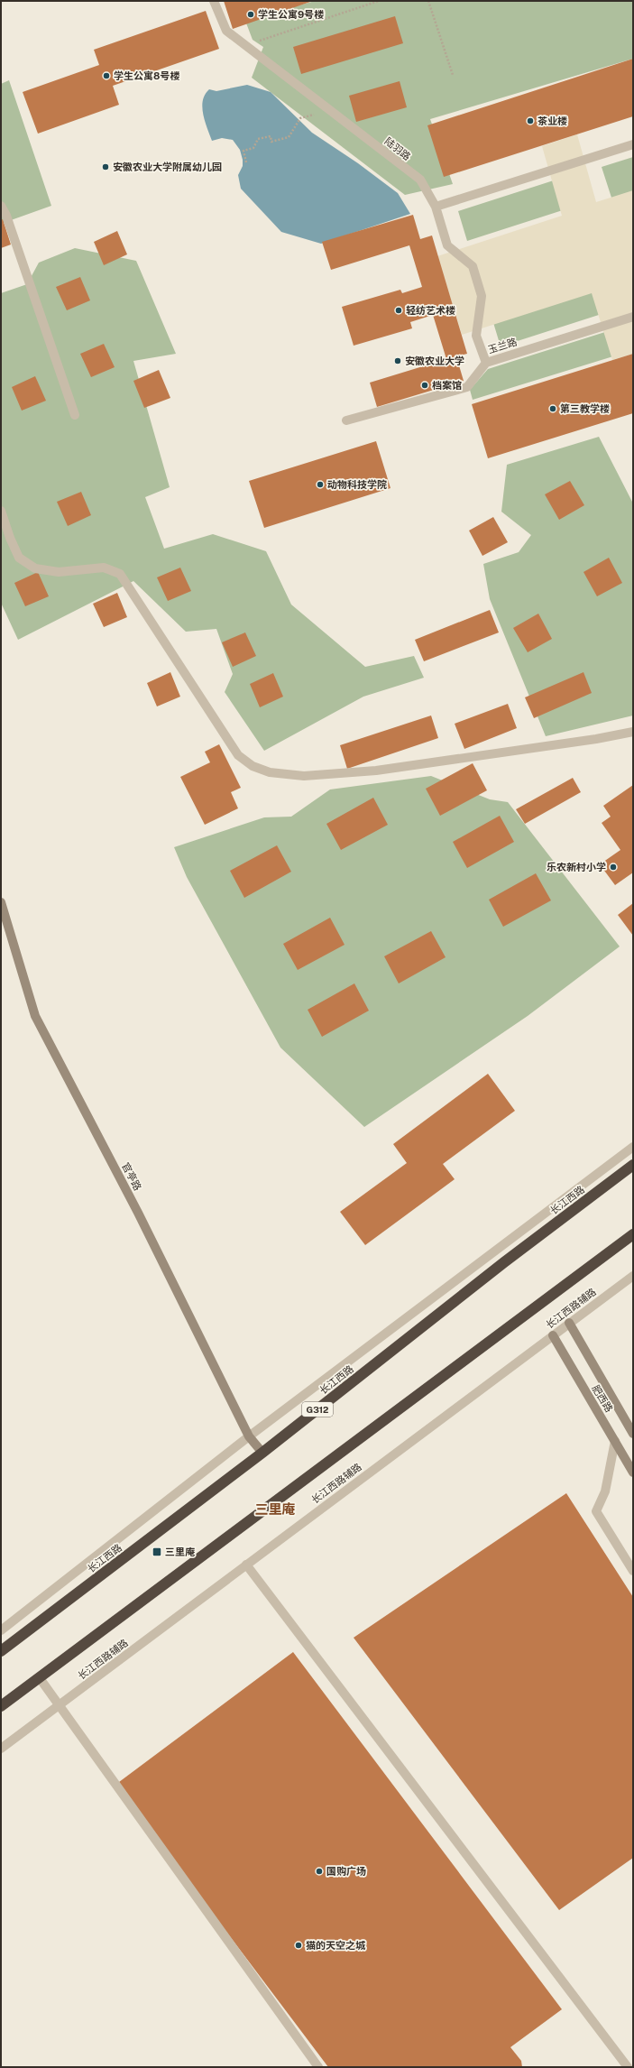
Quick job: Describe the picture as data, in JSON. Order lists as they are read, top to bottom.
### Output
{
  "streets": {
    "highway": ["长江西路", "G312"],
    "street": [
      "陆羽路",
      "玉兰路",
      "官亭路",
      "长江西路辅路",
      "肥西路"
    ]
  },
  "crossings": [
    ["陆羽路", "玉兰路"],
    ["官亭路", "长江西路"],
    ["长江西路辅路", "肥西路"]
  ],
  "districts": ["三里庵"],
  "places": {
    "other": [
      "学生公寓9号楼",
      "学生公寓8号楼",
      "茶业楼",
      "安徽农业大学附属幼儿园",
      "轻纺艺术楼",
      "安徽农业大学",
      "档案馆",
      "第三教学楼",
      "动物科技学院",
      "乐农新村小学",
      "国购广场",
      "猫的天空之城"
    ],
    "transit": ["三里庵"]
  }
}
